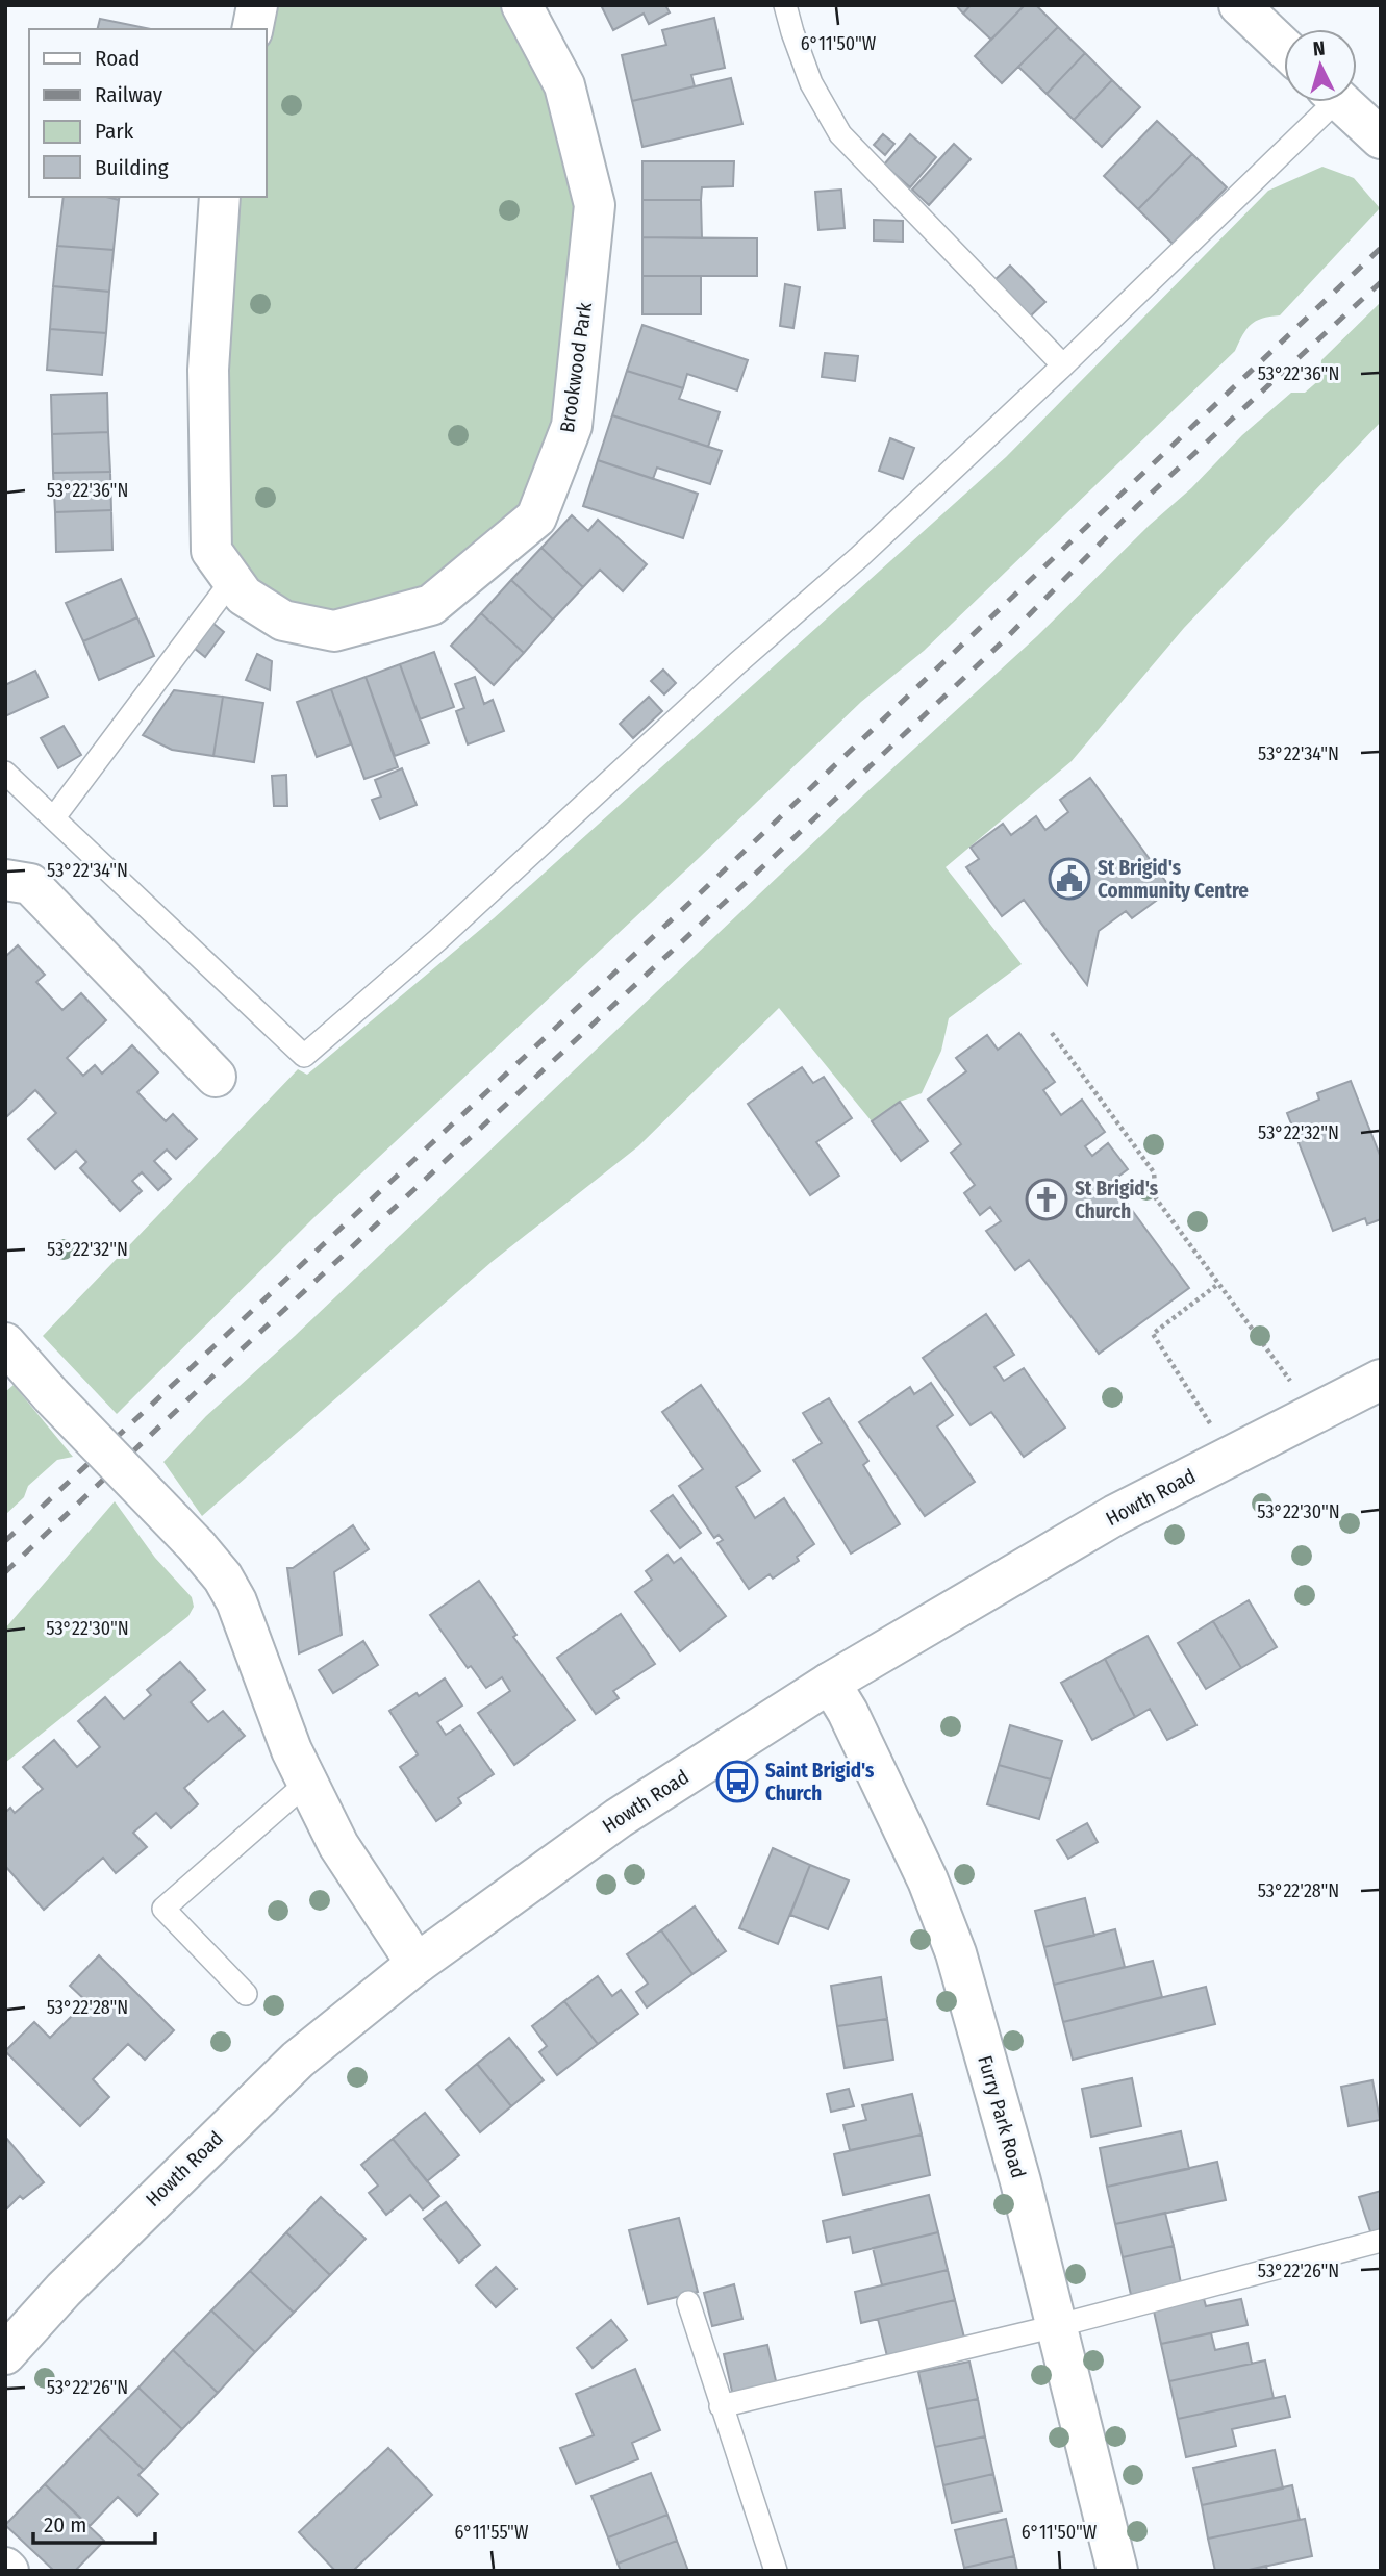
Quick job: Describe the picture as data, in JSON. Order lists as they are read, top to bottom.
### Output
{
  "streets": {
    "street": ["Brookwood Park", "Howth Road", "Furry Park Road"]
  },
  "crossings": [
    ["Howth Road", "Furry Park Road"]
  ],
  "places": {
    "public building": ["St Brigid's Community Centre"],
    "church": ["St Brigid's Church"],
    "bus stop": ["Saint Brigid's Church"]
  },
  "legend": [
    "Road",
    "Railway",
    "Park",
    "Building"
  ],
  "scale_bar": "20 m",
  "north": "top",
  "coordinates": [
    "6°11'50\"W",
    "53°22'36\"N",
    "53°22'34\"N",
    "53°22'32\"N",
    "53°22'30\"N",
    "53°22'28\"N",
    "53°22'26\"N",
    "6°11'55\"W"
  ]
}
